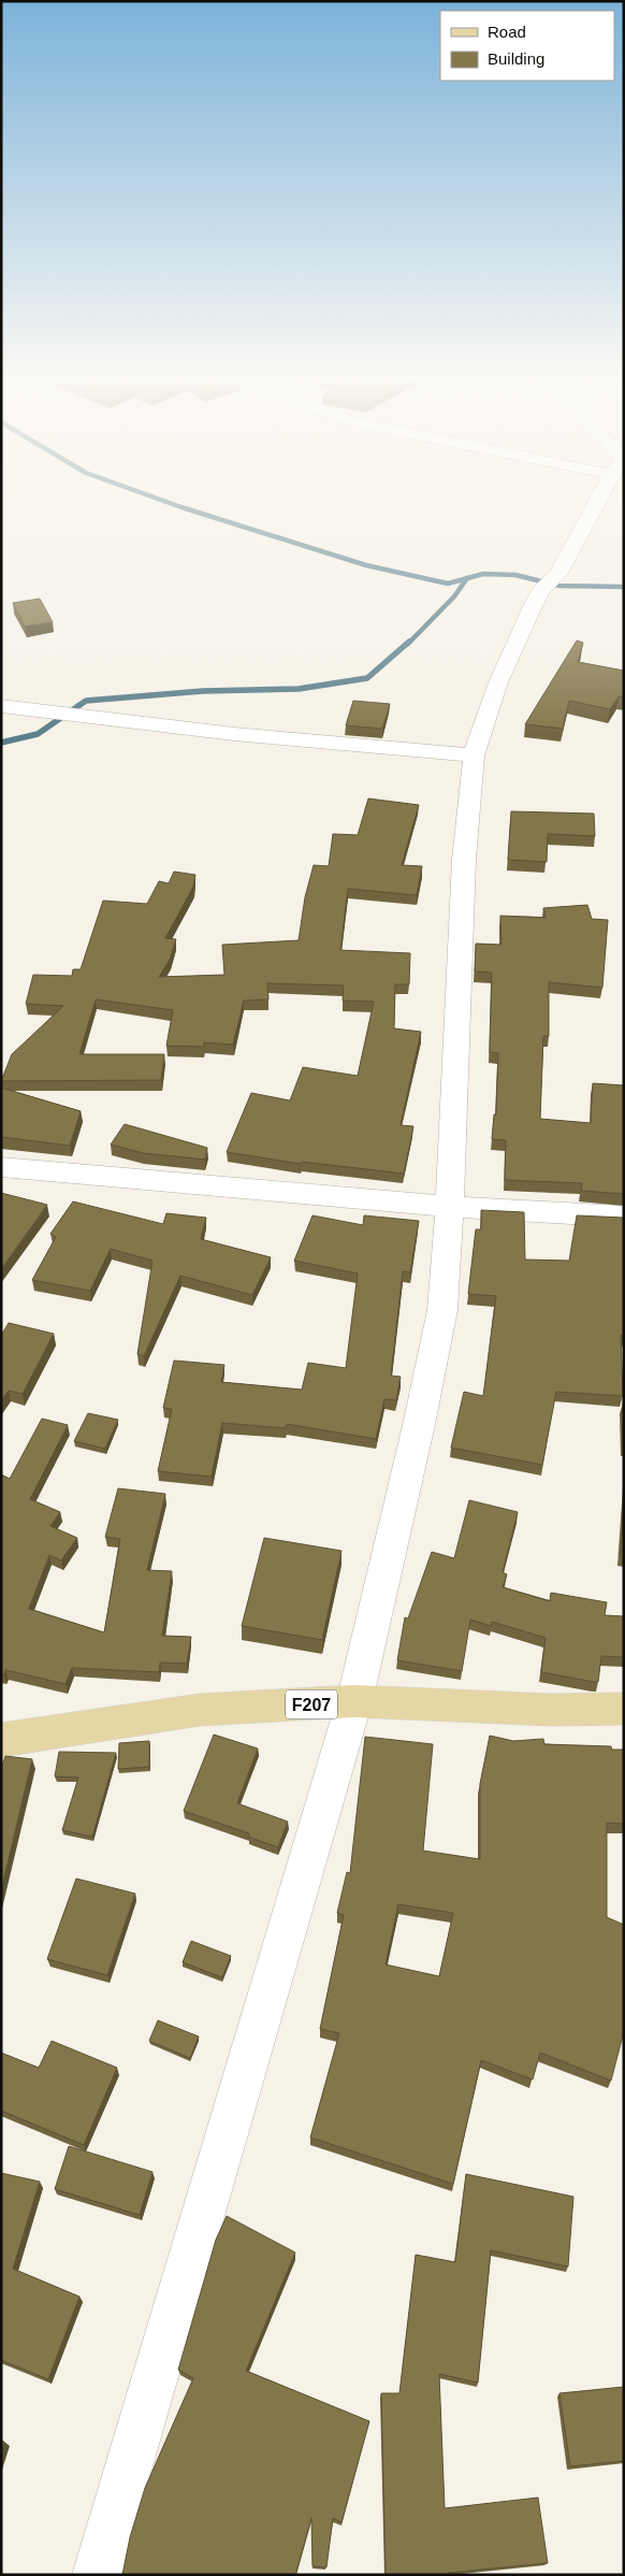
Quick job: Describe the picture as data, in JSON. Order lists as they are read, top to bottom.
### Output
{
  "streets": {
    "main road": ["F207"]
  },
  "legend": ["Road", "Building"]
}
